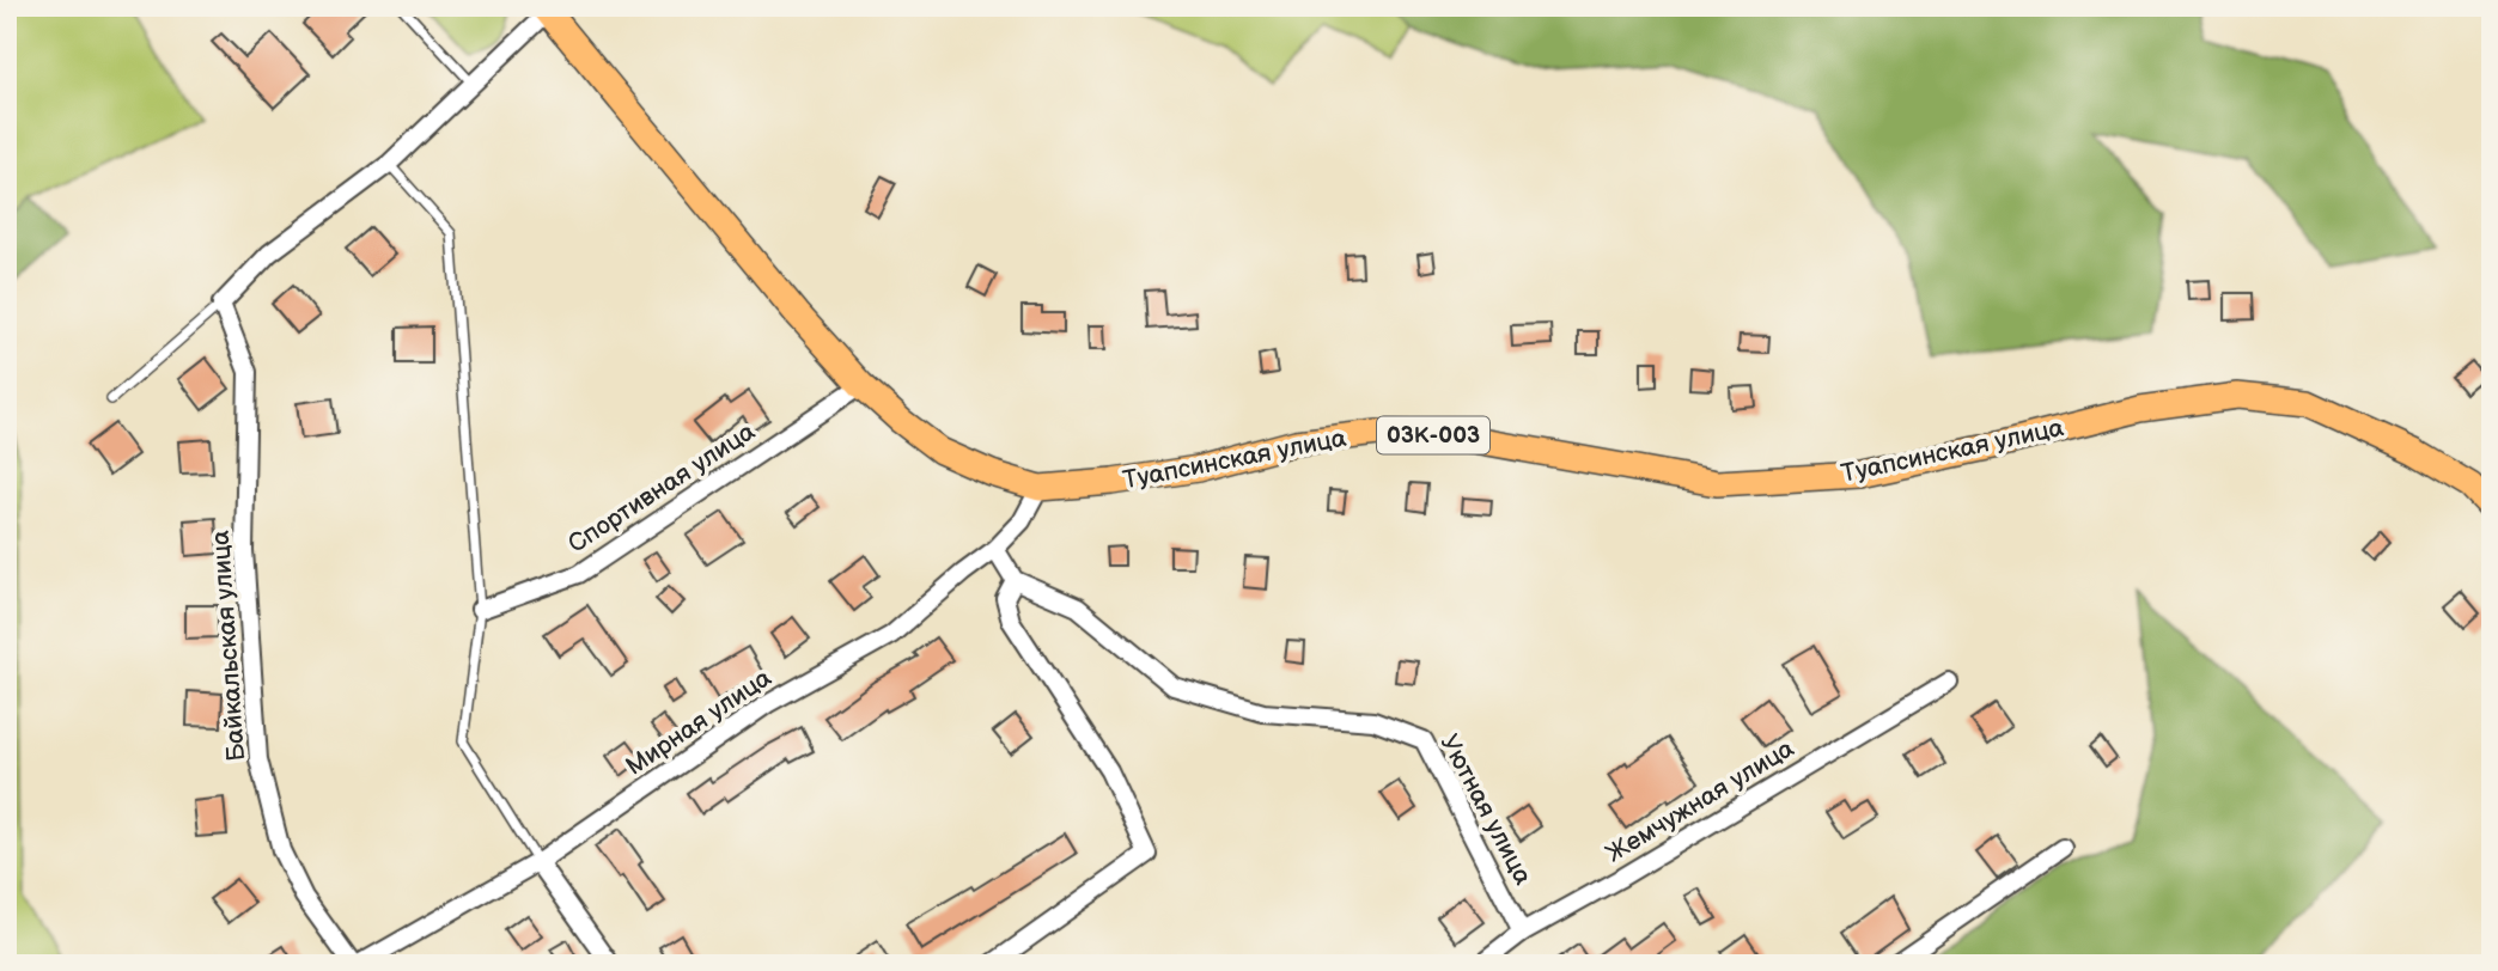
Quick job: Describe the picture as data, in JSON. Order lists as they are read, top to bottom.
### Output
{
  "streets": {
    "main road": ["03К-003", "Туапсинская улица"],
    "street": [
      "Спортивная улица",
      "Байкальская улица",
      "Мирная улица",
      "Жемчужная улица",
      "Уютная улица"
    ]
  },
  "crossings": [
    ["Туапсинская улица", "Спортивная улица"],
    ["Туапсинская улица", "Мирная улица"],
    ["Байкальская улица", "Мирная улица"],
    ["Жемчужная улица", "Уютная улица"]
  ]
}
